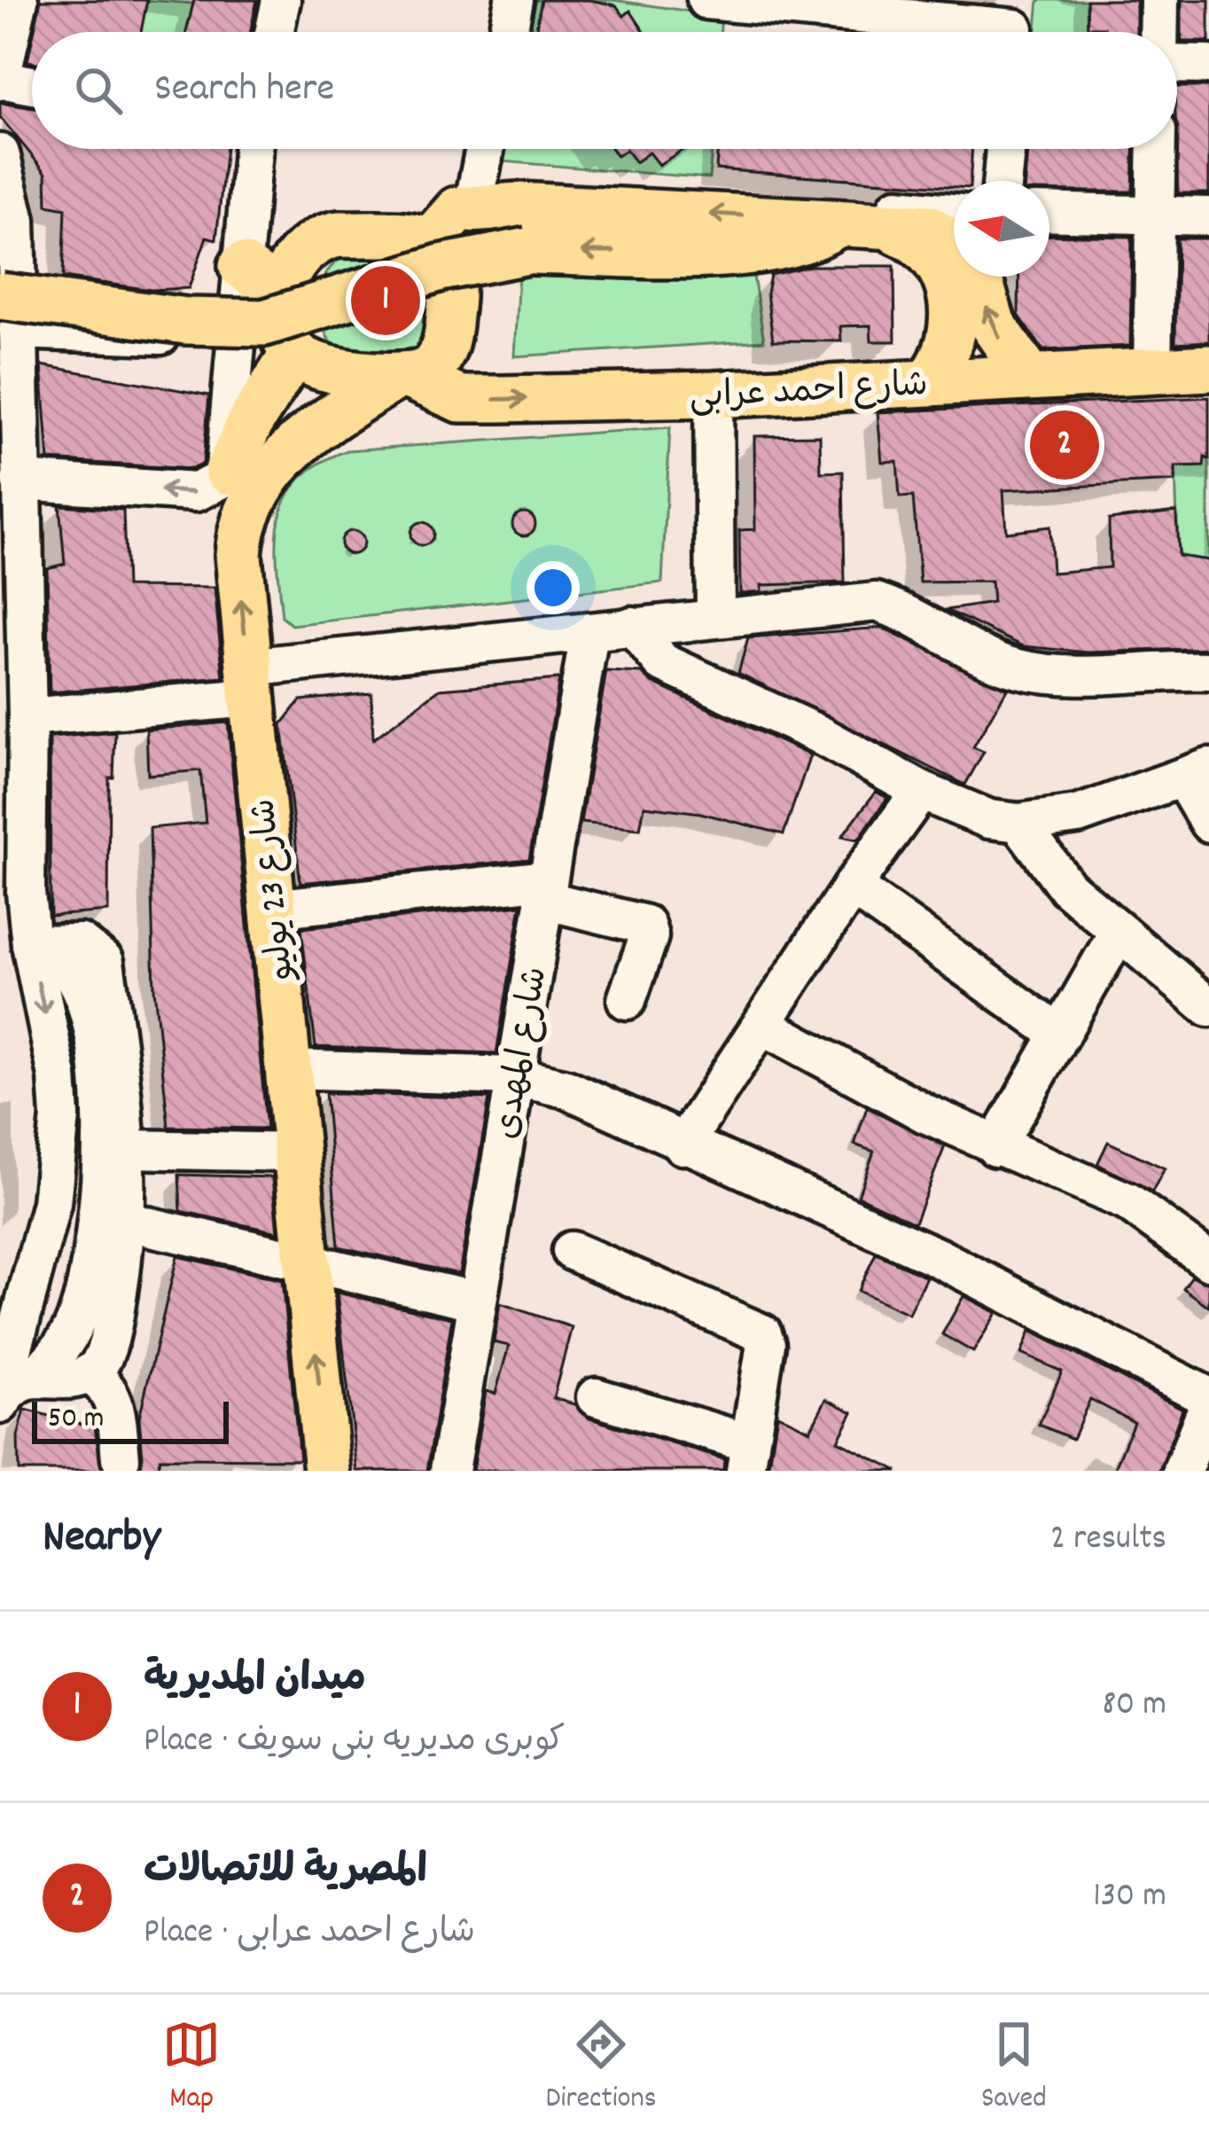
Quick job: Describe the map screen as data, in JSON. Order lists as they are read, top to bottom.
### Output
{
  "streets": {
    "main road": ["شارع احمد عرابى", "شارع 23 يوليو"],
    "street": ["شارع المهدى"]
  },
  "crossings": [
    ["شارع احمد عرابى", "شارع 23 يوليو"]
  ],
  "one_way": ["شارع 23 يوليو"],
  "scale_bar": "50 m",
  "north": "left",
  "page": {
    "search": "Search here",
    "pins": ["1", "2"],
    "scale": "50 m",
    "heading": ["Nearby", "2 results"],
    "list": [
      {
        "mark": "1",
        "name": "ميدان المديرية",
        "note": "Place · كوبرى مديريه بنى سويف",
        "value": "80 m"
      },
      {
        "mark": "2",
        "name": "المصرية للاتصالات",
        "note": "Place · شارع احمد عرابى",
        "value": "130 m"
      }
    ],
    "nav": ["Map", "Directions", "Saved"]
  }
}
